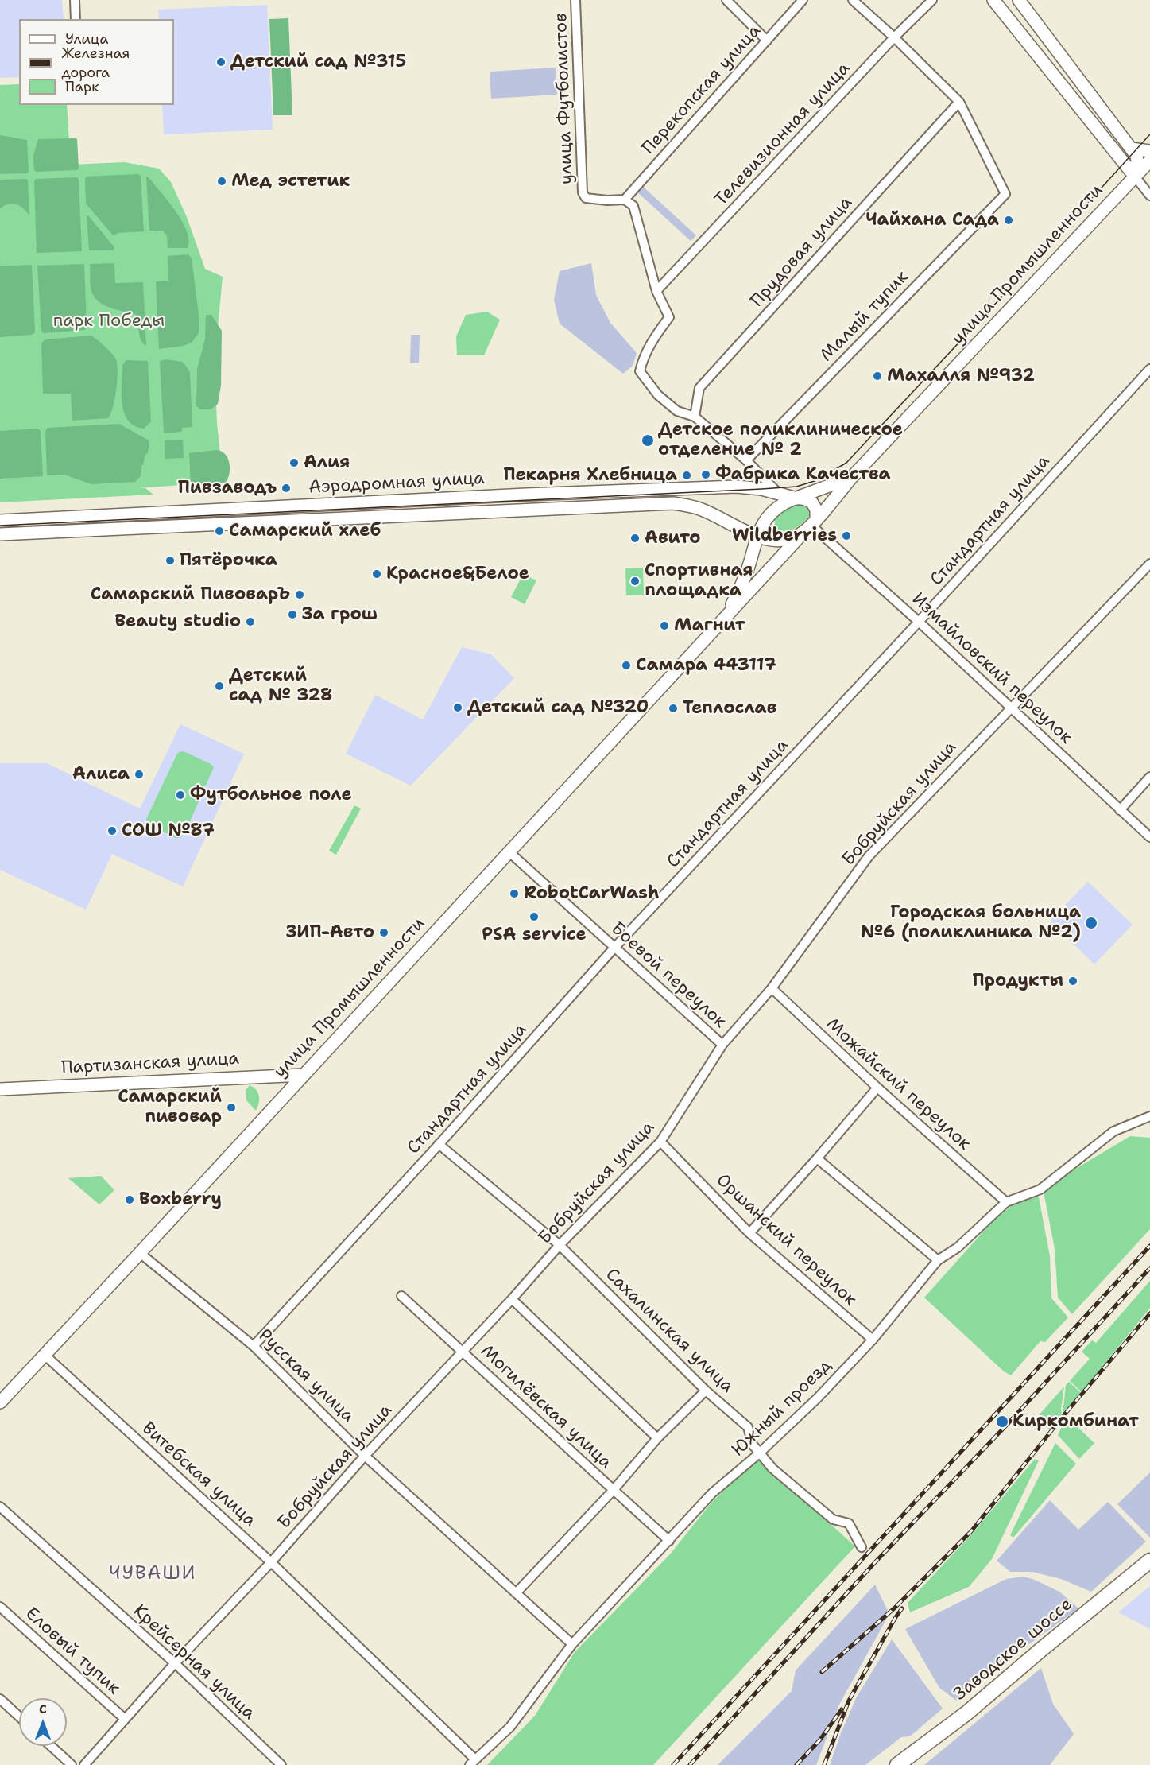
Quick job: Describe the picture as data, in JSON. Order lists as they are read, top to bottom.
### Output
{
  "streets": {
    "main road": [
      "улица Промышленности",
      "Аэродромная улица",
      "Партизанская улица",
      "Заводское шоссе"
    ],
    "street": [
      "Перекопская улица",
      "улица Футболистов",
      "Телевизионная улица",
      "Прудовая улица",
      "Малый тупик",
      "Стандартная улица",
      "Измайловский переулок",
      "Бобруйская улица",
      "Боевой переулок",
      "Можайский переулок",
      "Оршанский переулок",
      "Сахалинская улица",
      "Русская улица",
      "Могилёвская улица",
      "Южный проезд",
      "Витебская улица",
      "Еловый тупик",
      "Крейсерная улица"
    ]
  },
  "crossings": [
    ["Перекопская улица", "улица Футболистов"],
    ["Прудовая улица", "Малый тупик"],
    ["улица Промышленности", "Аэродромная улица"],
    ["улица Промышленности", "Измайловский переулок"],
    ["улица Промышленности", "Боевой переулок"],
    ["улица Промышленности", "Партизанская улица"],
    ["улица Промышленности", "Русская улица"],
    ["улица Промышленности", "Витебская улица"],
    ["Аэродромная улица", "Измайловский переулок"],
    ["Стандартная улица", "Измайловский переулок"],
    ["Стандартная улица", "Боевой переулок"],
    ["Стандартная улица", "Сахалинская улица"],
    ["Стандартная улица", "Русская улица"],
    ["Измайловский переулок", "Бобруйская улица"],
    ["Бобруйская улица", "Боевой переулок"],
    ["Бобруйская улица", "Можайский переулок"],
    ["Бобруйская улица", "Оршанский переулок"],
    ["Бобруйская улица", "Сахалинская улица"],
    ["Бобруйская улица", "Русская улица"],
    ["Бобруйская улица", "Могилёвская улица"],
    ["Бобруйская улица", "Витебская улица"],
    ["Бобруйская улица", "Еловый тупик"],
    ["Бобруйская улица", "Крейсерная улица"],
    ["Можайский переулок", "Южный проезд"],
    ["Оршанский переулок", "Южный проезд"],
    ["Сахалинская улица", "Южный проезд"],
    ["Русская улица", "Южный проезд"],
    ["Могилёвская улица", "Южный проезд"],
    ["Южный проезд", "Витебская улица"]
  ],
  "districts": ["ЧУВАШИ"],
  "parks": ["парк Победы"],
  "places": [
    "Детский сад №315",
    "Мед эстетик",
    "Чайхана Сада",
    "Махалля №932",
    "Детское поликлиническое отделение № 2",
    "Алия",
    "Фабрика Качества",
    "Пекарня Хлебница",
    "Пивзаводъ",
    "Самарский хлеб",
    "Wildberries",
    "Авито",
    "Пятёрочка",
    "Красное&Белое",
    "Спортивная площадка",
    "Самарский ПивоварЪ",
    "За грош",
    "Beauty studio",
    "Магнит",
    "Самара 443117",
    "Детский сад № 328",
    "Детский сад №320",
    "Теплослав",
    "Алиса",
    "Футбольное поле",
    "СОШ №87",
    "RobotCarWash",
    "PSA service",
    "Городская больница №6 (поликлиника №2)",
    "ЗИП-Авто",
    "Продукты",
    "Самарский пивовар",
    "Boxberry",
    "Киркомбинат"
  ],
  "legend": ["Улица", "Железная дорога", "Парк"],
  "north": "top"
}
